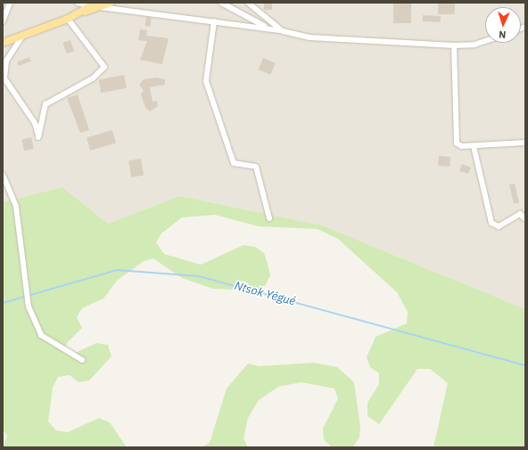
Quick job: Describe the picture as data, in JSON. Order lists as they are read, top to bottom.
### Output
{
  "water": ["Ntsok Yégué"],
  "north": "bottom"
}
